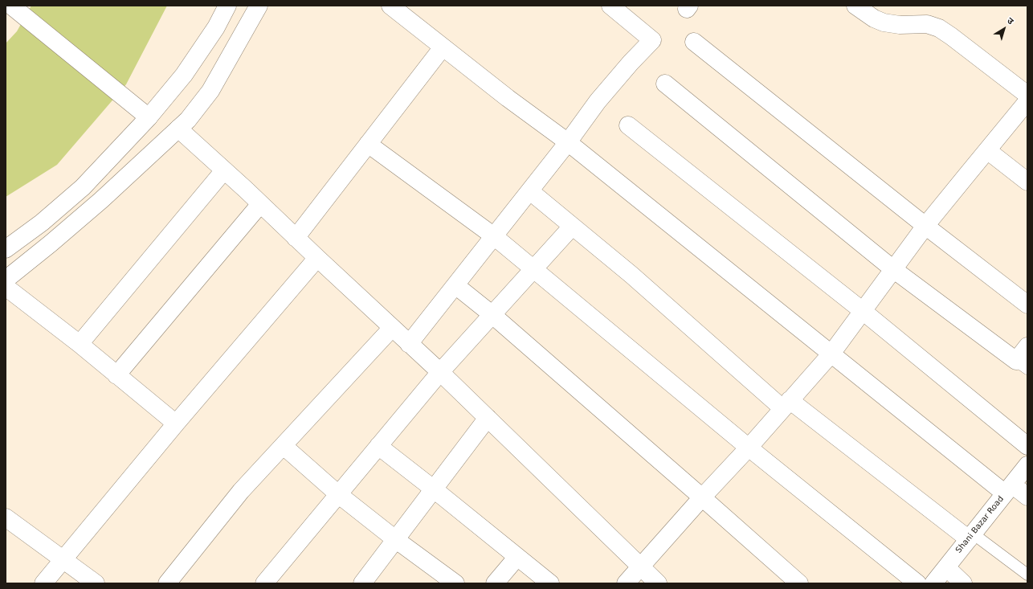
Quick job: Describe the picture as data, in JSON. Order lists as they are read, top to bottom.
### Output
{
  "streets": {
    "street": ["Shani Bazar Road"]
  },
  "north": "top right"
}
